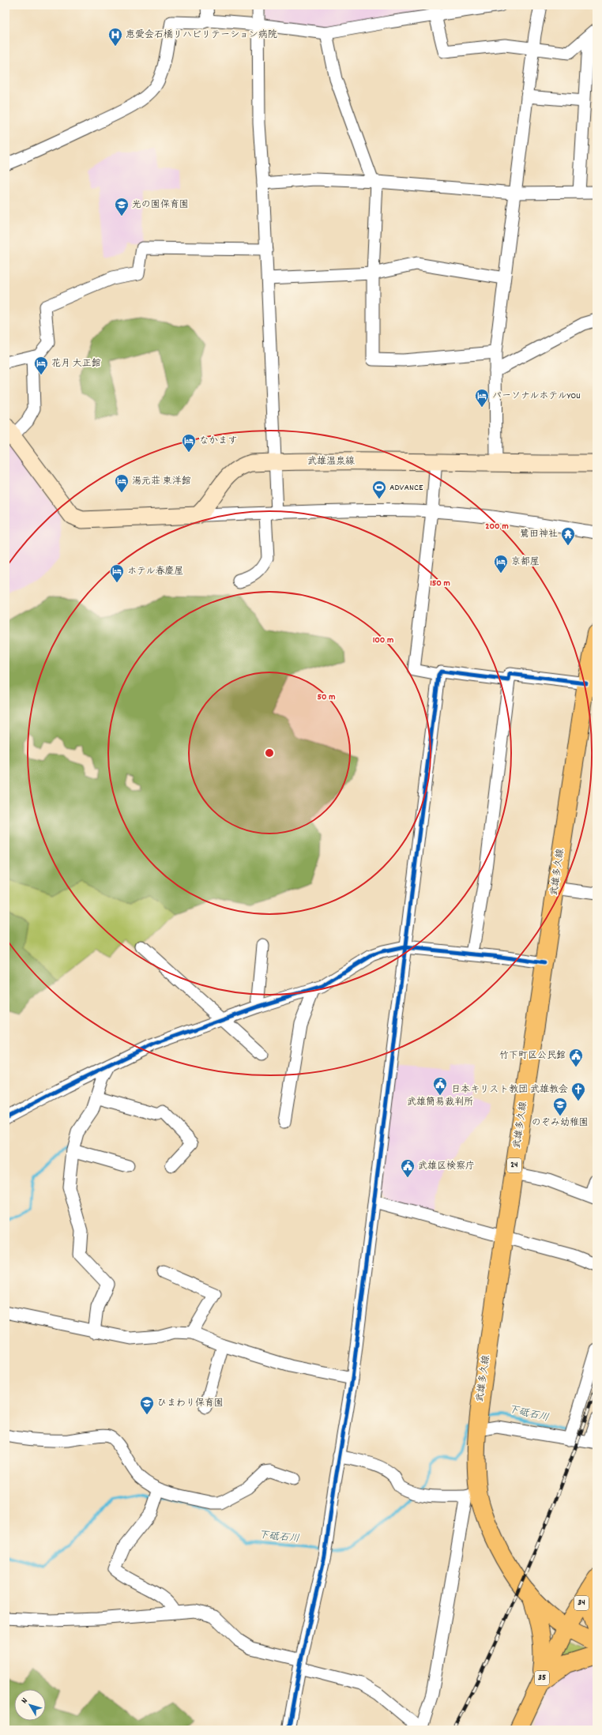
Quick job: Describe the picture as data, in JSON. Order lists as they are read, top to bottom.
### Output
{
  "streets": {
    "main road": [
      "武雄温泉線",
      "武雄多久線",
      "24",
      "34",
      "35"
    ]
  },
  "crossings": [
    ["武雄多久線", "34"],
    ["武雄多久線", "35"],
    ["34", "35"]
  ],
  "water": ["下砥石川"],
  "places": {
    "hospital": ["恵愛会石橋リハビリテーション病院"],
    "school or university": ["光の園保育園", "のぞみ幼稚園", "ひまわり保育園"],
    "hotel": [
      "花月 大正館",
      "パーソナルホテルYOU",
      "なかます",
      "湯元荘 東洋館",
      "京都屋",
      "ホテル春慶屋"
    ],
    "sports": ["ADVANCE"],
    "temple": ["鷺田神社"],
    "public building": ["竹下町区公民館", "武雄簡易裁判所", "武雄区検察庁"],
    "church": ["日本キリスト教団 武雄教会"]
  },
  "north": "top left",
  "rings": [
    "200 m",
    "150 m",
    "100 m",
    "50 m"
  ]
}
